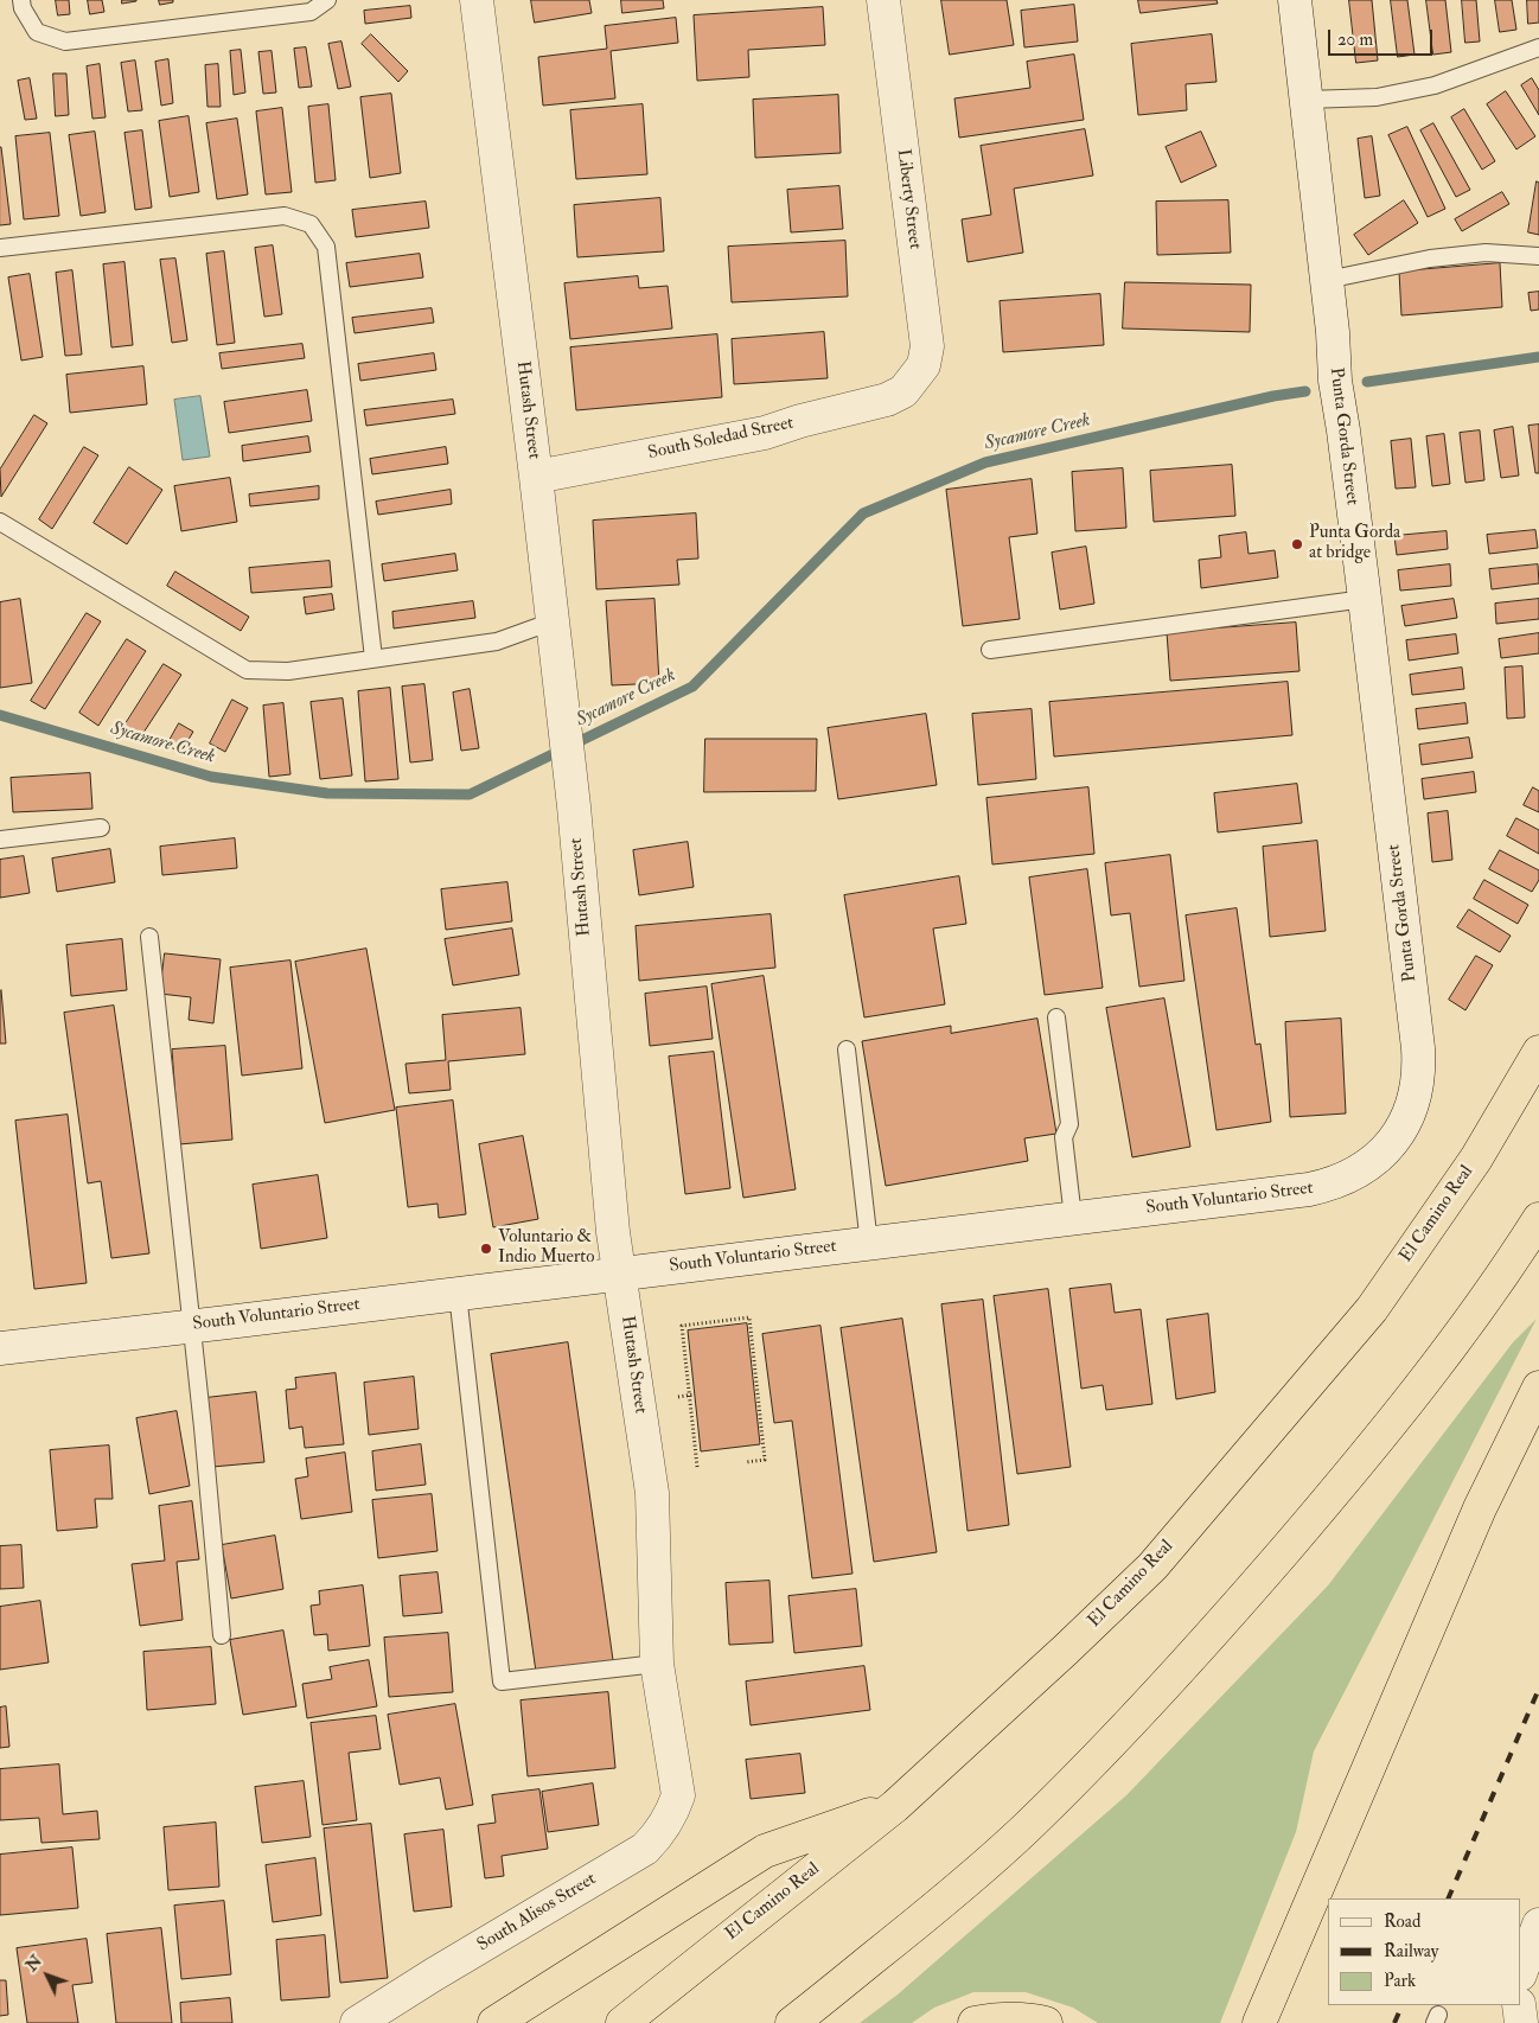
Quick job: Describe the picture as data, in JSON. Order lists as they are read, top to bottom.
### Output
{
  "streets": {
    "highway": ["El Camino Real"],
    "street": [
      "Liberty Street",
      "Hutash Street",
      "Punta Gorda Street",
      "South Soledad Street",
      "South Voluntario Street",
      "South Alisos Street"
    ]
  },
  "crossings": [
    ["Liberty Street", "South Soledad Street"],
    ["Hutash Street", "South Soledad Street"],
    ["Hutash Street", "South Voluntario Street"],
    ["Hutash Street", "South Alisos Street"],
    ["Punta Gorda Street", "South Voluntario Street"]
  ],
  "water": ["Sycamore Creek"],
  "places": ["Punta Gorda at bridge", "Voluntario & Indio Muerto"],
  "legend": ["Road", "Railway", "Park"],
  "scale_bar": "20 m",
  "north": "top left"
}
